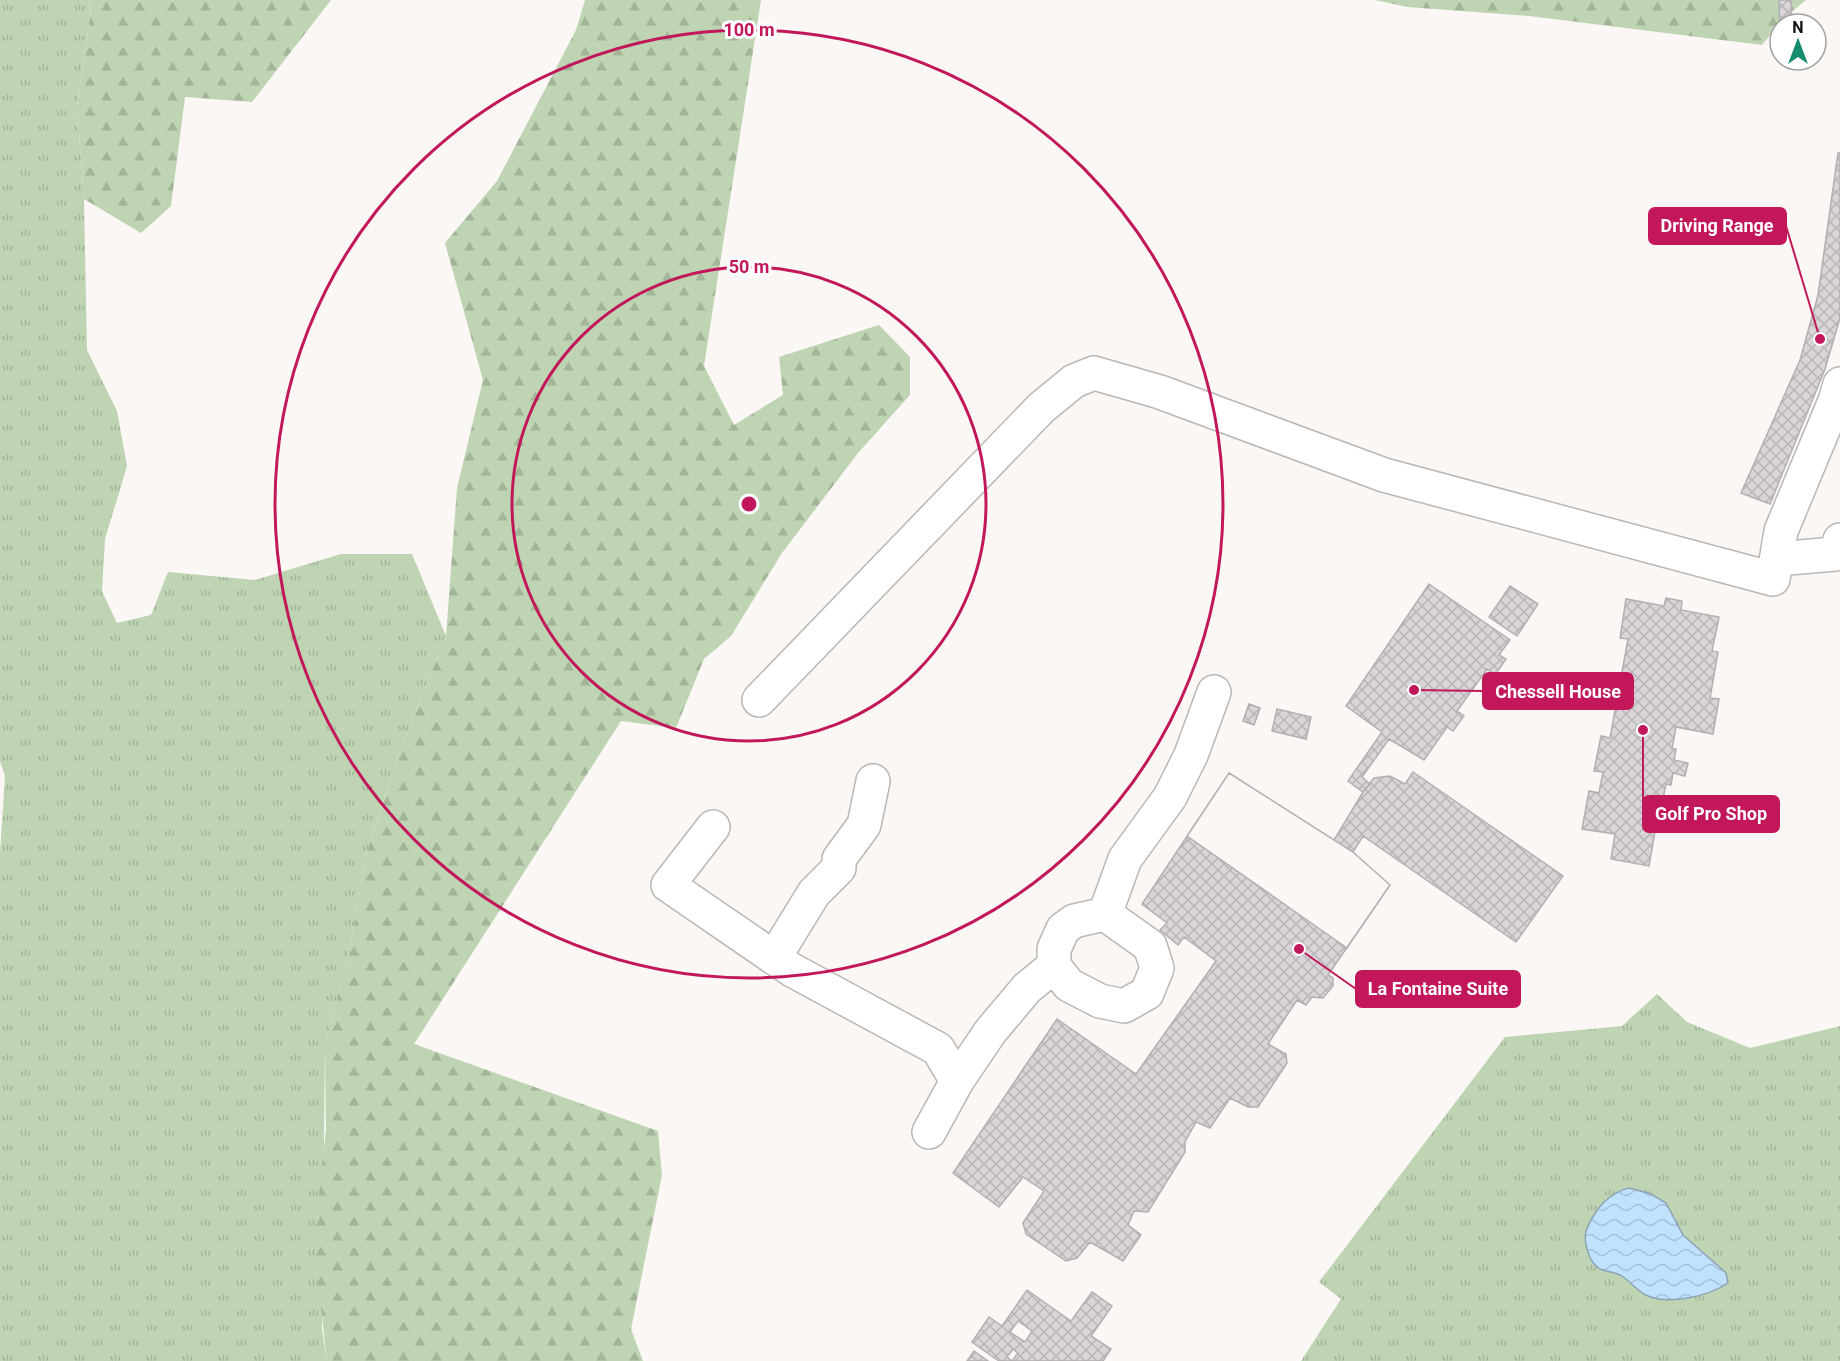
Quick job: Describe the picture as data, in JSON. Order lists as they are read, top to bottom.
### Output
{
  "places": [
    "Driving Range",
    "Chessell House",
    "Golf Pro Shop",
    "La Fontaine Suite"
  ],
  "north": "top",
  "rings": ["100 m", "50 m"]
}
